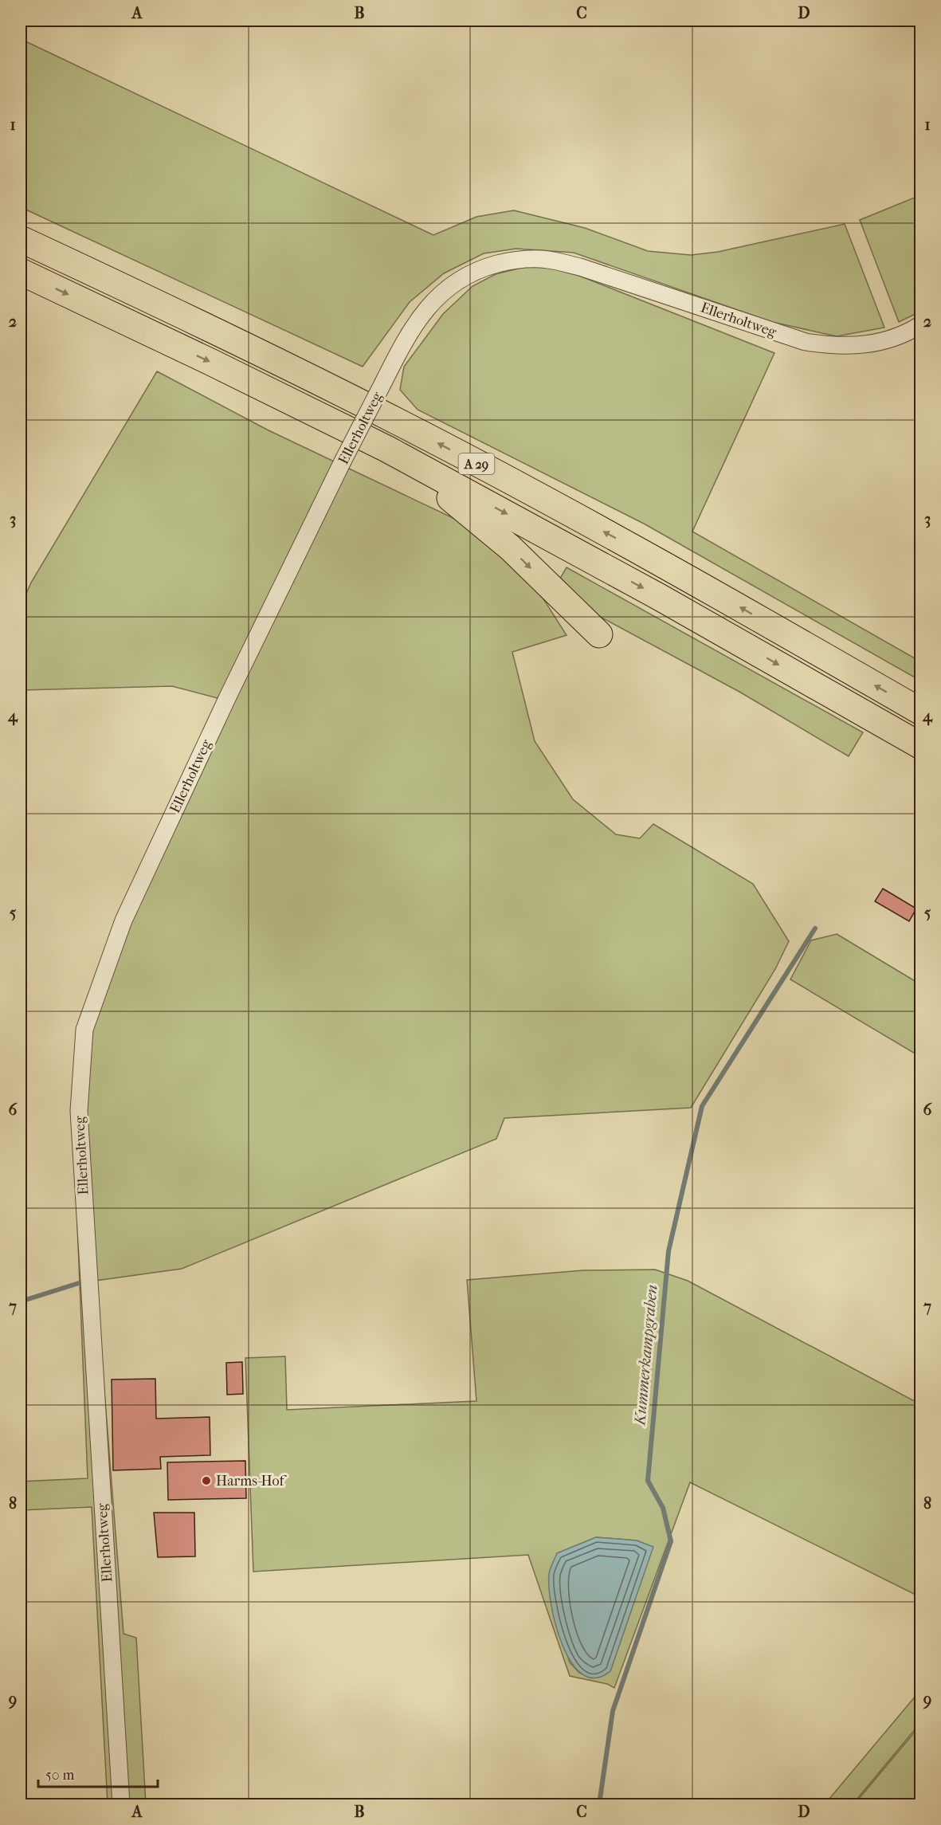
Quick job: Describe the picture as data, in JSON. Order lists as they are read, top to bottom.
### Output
{
  "streets": {
    "highway": ["A 29"],
    "street": ["Ellerholtweg"]
  },
  "water": ["Kummerkampgraben"],
  "places": ["Harms-Hof"],
  "scale_bar": "50 m",
  "grid": {
    "columns": [
      "A",
      "B",
      "C",
      "D"
    ],
    "rows": [
      "1",
      "2",
      "3",
      "4",
      "5",
      "6",
      "7",
      "8",
      "9"
    ]
  }
}
